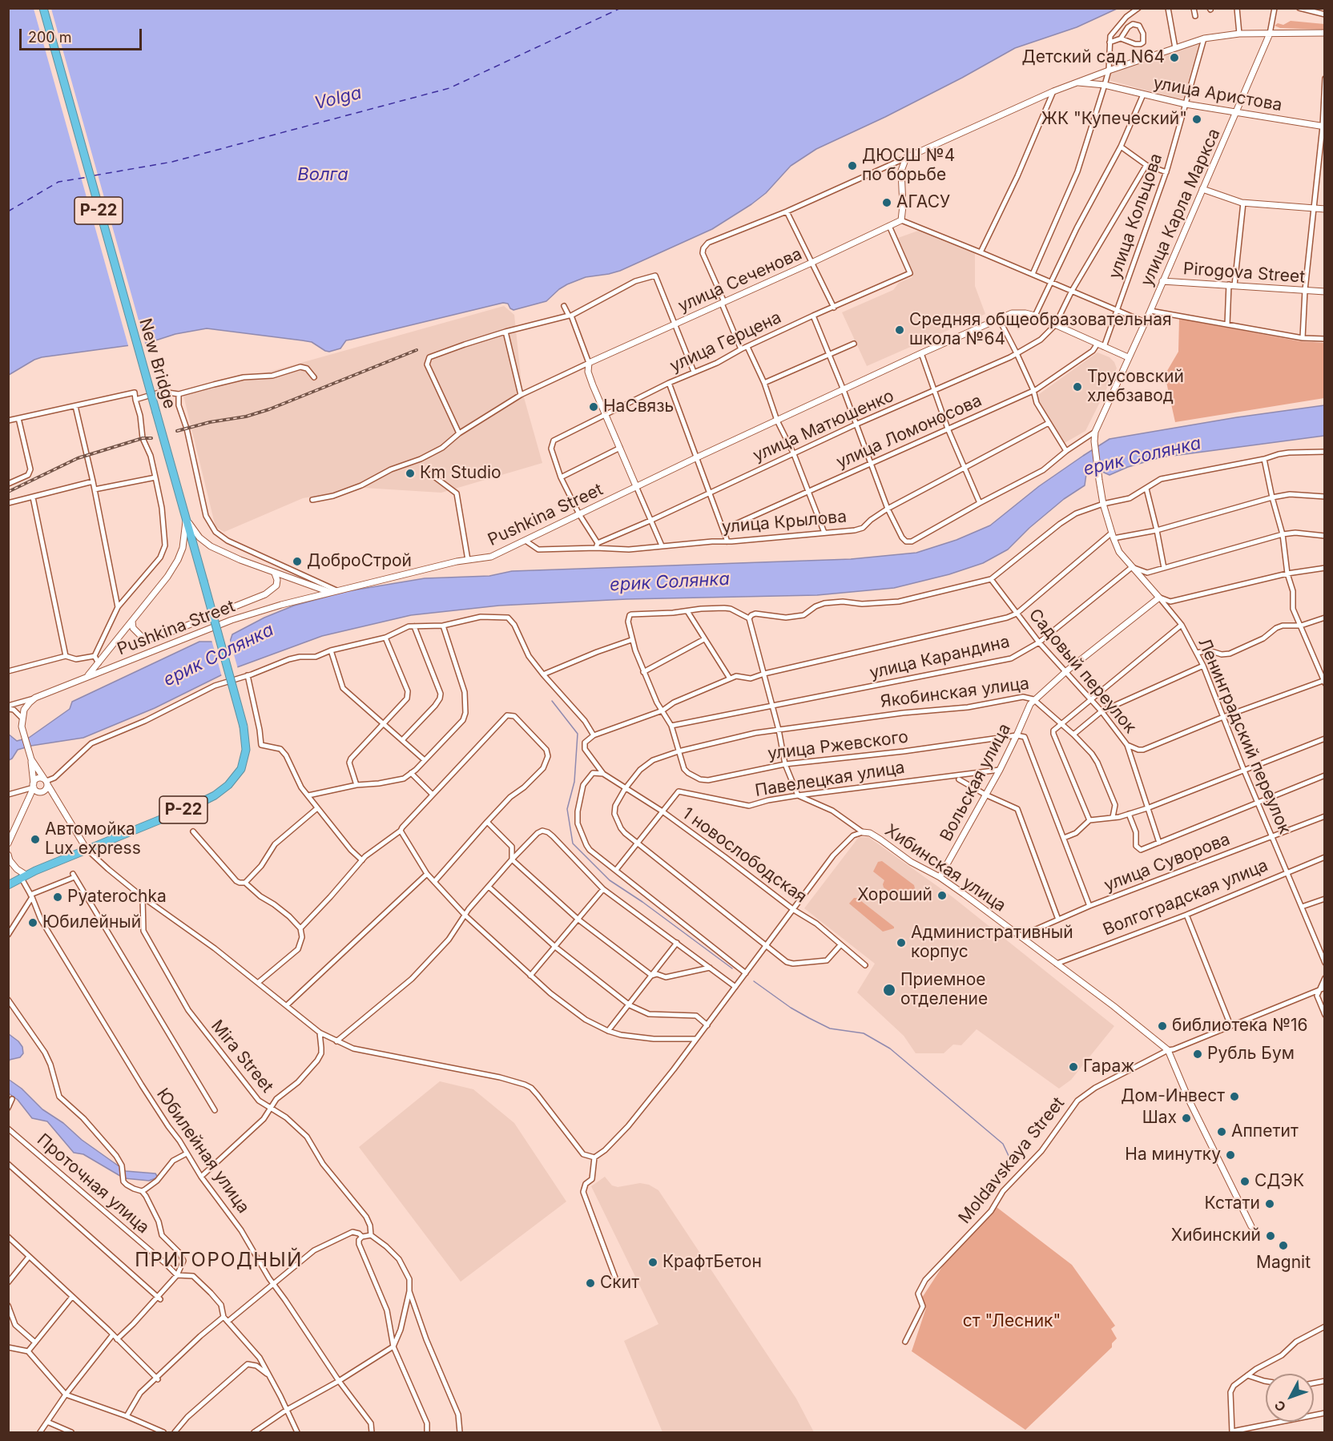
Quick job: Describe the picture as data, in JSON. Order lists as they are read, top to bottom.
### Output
{
  "streets": {
    "highway": ["Р-22", "New Bridge"],
    "main road": [
      "улица Аристова",
      "улица Карла Маркса",
      "Pirogova Street",
      "улица Сеченова",
      "Pushkina Street",
      "Якобинская улица",
      "Ленинградский переулок",
      "Вольская улица",
      "Хибинская улица"
    ],
    "street": [
      "улица Кольцова",
      "улица Герцена",
      "улица Матюшенко",
      "улица Ломоносова",
      "улица Крылова",
      "улица Карандина",
      "Садовый переулок",
      "улица Ржевского",
      "Павелецкая улица",
      "1 новослободская",
      "улица Суворова",
      "Волгоградская улица",
      "Mira Street",
      "Юбилейная улица",
      "Moldavskaya Street",
      "Проточная улица"
    ]
  },
  "crossings": [
    ["улица Аристова", "улица Карла Маркса"],
    ["улица Аристова", "улица Кольцова"],
    ["улица Карла Маркса", "Pirogova Street"],
    ["улица Карла Маркса", "Ленинградский переулок"],
    ["Р-22", "New Bridge"],
    ["Р-22", "Юбилейная улица"],
    ["улица Сеченова", "улица Герцена"],
    ["улица Матюшенко", "улица Крылова"],
    ["Pushkina Street", "улица Крылова"],
    ["улица Карандина", "Садовый переулок"],
    ["улица Карандина", "Ленинградский переулок"],
    ["улица Карандина", "улица Ржевского"],
    ["Садовый переулок", "Якобинская улица"],
    ["Якобинская улица", "Ленинградский переулок"],
    ["Якобинская улица", "улица Ржевского"],
    ["Якобинская улица", "Павелецкая улица"],
    ["Якобинская улица", "Вольская улица"],
    ["Якобинская улица", "1 новослободская"],
    ["Ленинградский переулок", "улица Суворова"],
    ["Ленинградский переулок", "Волгоградская улица"],
    ["улица Ржевского", "Вольская улица"],
    ["Павелецкая улица", "Вольская улица"],
    ["Павелецкая улица", "1 новослободская"],
    ["Павелецкая улица", "Хибинская улица"],
    ["Вольская улица", "Хибинская улица"],
    ["улица Суворова", "Хибинская улица"],
    ["Хибинская улица", "Волгоградская улица"],
    ["Хибинская улица", "Moldavskaya Street"]
  ],
  "districts": ["ПРИГОРОДНЫЙ"],
  "water": ["Volga", "Волга", "ерик Солянка"],
  "parks": ["ст \"Лесник\""],
  "places": [
    "Детский сад N64",
    "ЖК \"Купеческий\"",
    "ДЮСШ №4 по борьбе",
    "АГАСУ",
    "Средняя общеобразовательная школа №64",
    "Трусовский хлебзавод",
    "НаСвязь",
    "Кm Studio",
    "ДоброСтрой",
    "Автомойка Lux express",
    "Хороший",
    "Pyaterochka",
    "Юбилейный",
    "Административный корпус",
    "Приемное отделение",
    "библиотека №16",
    "Рубль Бум",
    "Гараж",
    "Дом-Инвест",
    "Шах",
    "Аппетит",
    "На минутку",
    "СДЭК",
    "Кстати",
    "Хибинский",
    "Magnit",
    "КрафтБетон",
    "Скит"
  ],
  "scale_bar": "200 m",
  "north": "bottom left"
}
